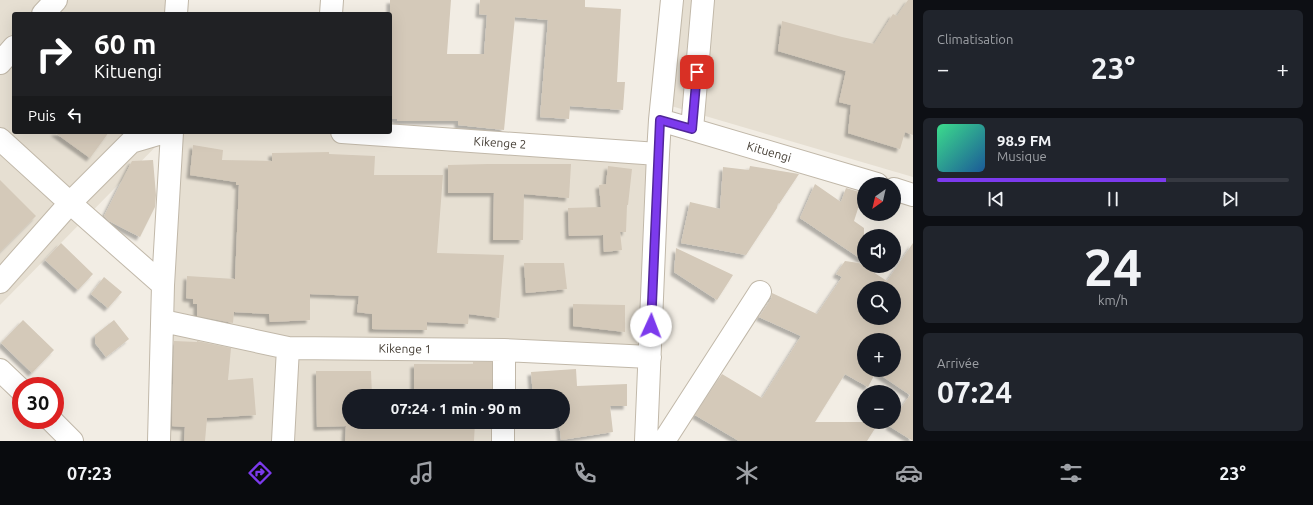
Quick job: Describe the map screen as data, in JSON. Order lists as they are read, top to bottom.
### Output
{
  "streets": {
    "street": ["Kikenge 2", "Kituengi", "Kikenge 1"]
  },
  "north": "bottom left",
  "page": {
    "tile": [
      "Climatisation",
      ["24", "km/h"],
      ["Arrivée", "07:24"]
    ],
    "turn": ["60 m", "Kituengi"],
    "heat": ["−", "23°", "+"],
    "then": "Puis",
    "song": ["98.9 FM", "Musique"],
    "map_buttons": ["+", "−"],
    "limit": "30",
    "trip": "07:24 · 1 min · 90 m",
    "tabs": ["07:23", "23°"]
  }
}
